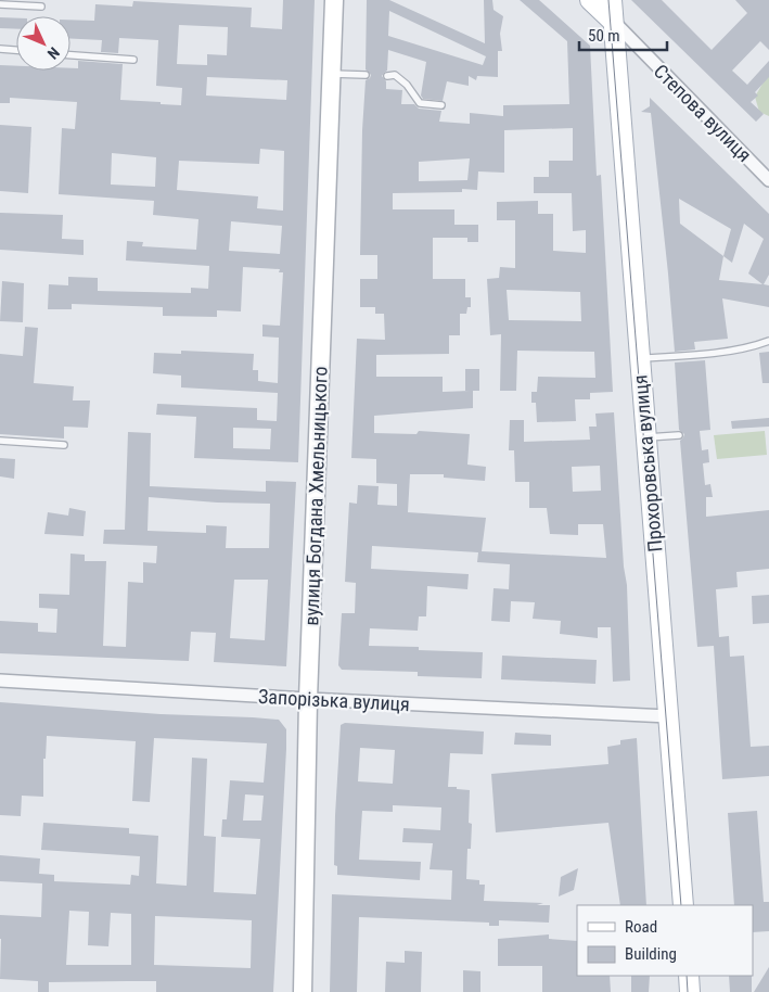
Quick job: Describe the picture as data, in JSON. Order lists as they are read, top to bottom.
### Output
{
  "streets": {
    "main road": ["Степова вулиця", "Прохоровська вулиця", "вулиця Богдана Хмельницького"],
    "street": ["Запорізька вулиця"]
  },
  "crossings": [
    ["Степова вулиця", "Прохоровська вулиця"],
    ["Прохоровська вулиця", "Запорізька вулиця"],
    ["вулиця Богдана Хмельницького", "Запорізька вулиця"]
  ],
  "legend": ["Road", "Building"],
  "scale_bar": "50 m",
  "north": "bottom right"
}
